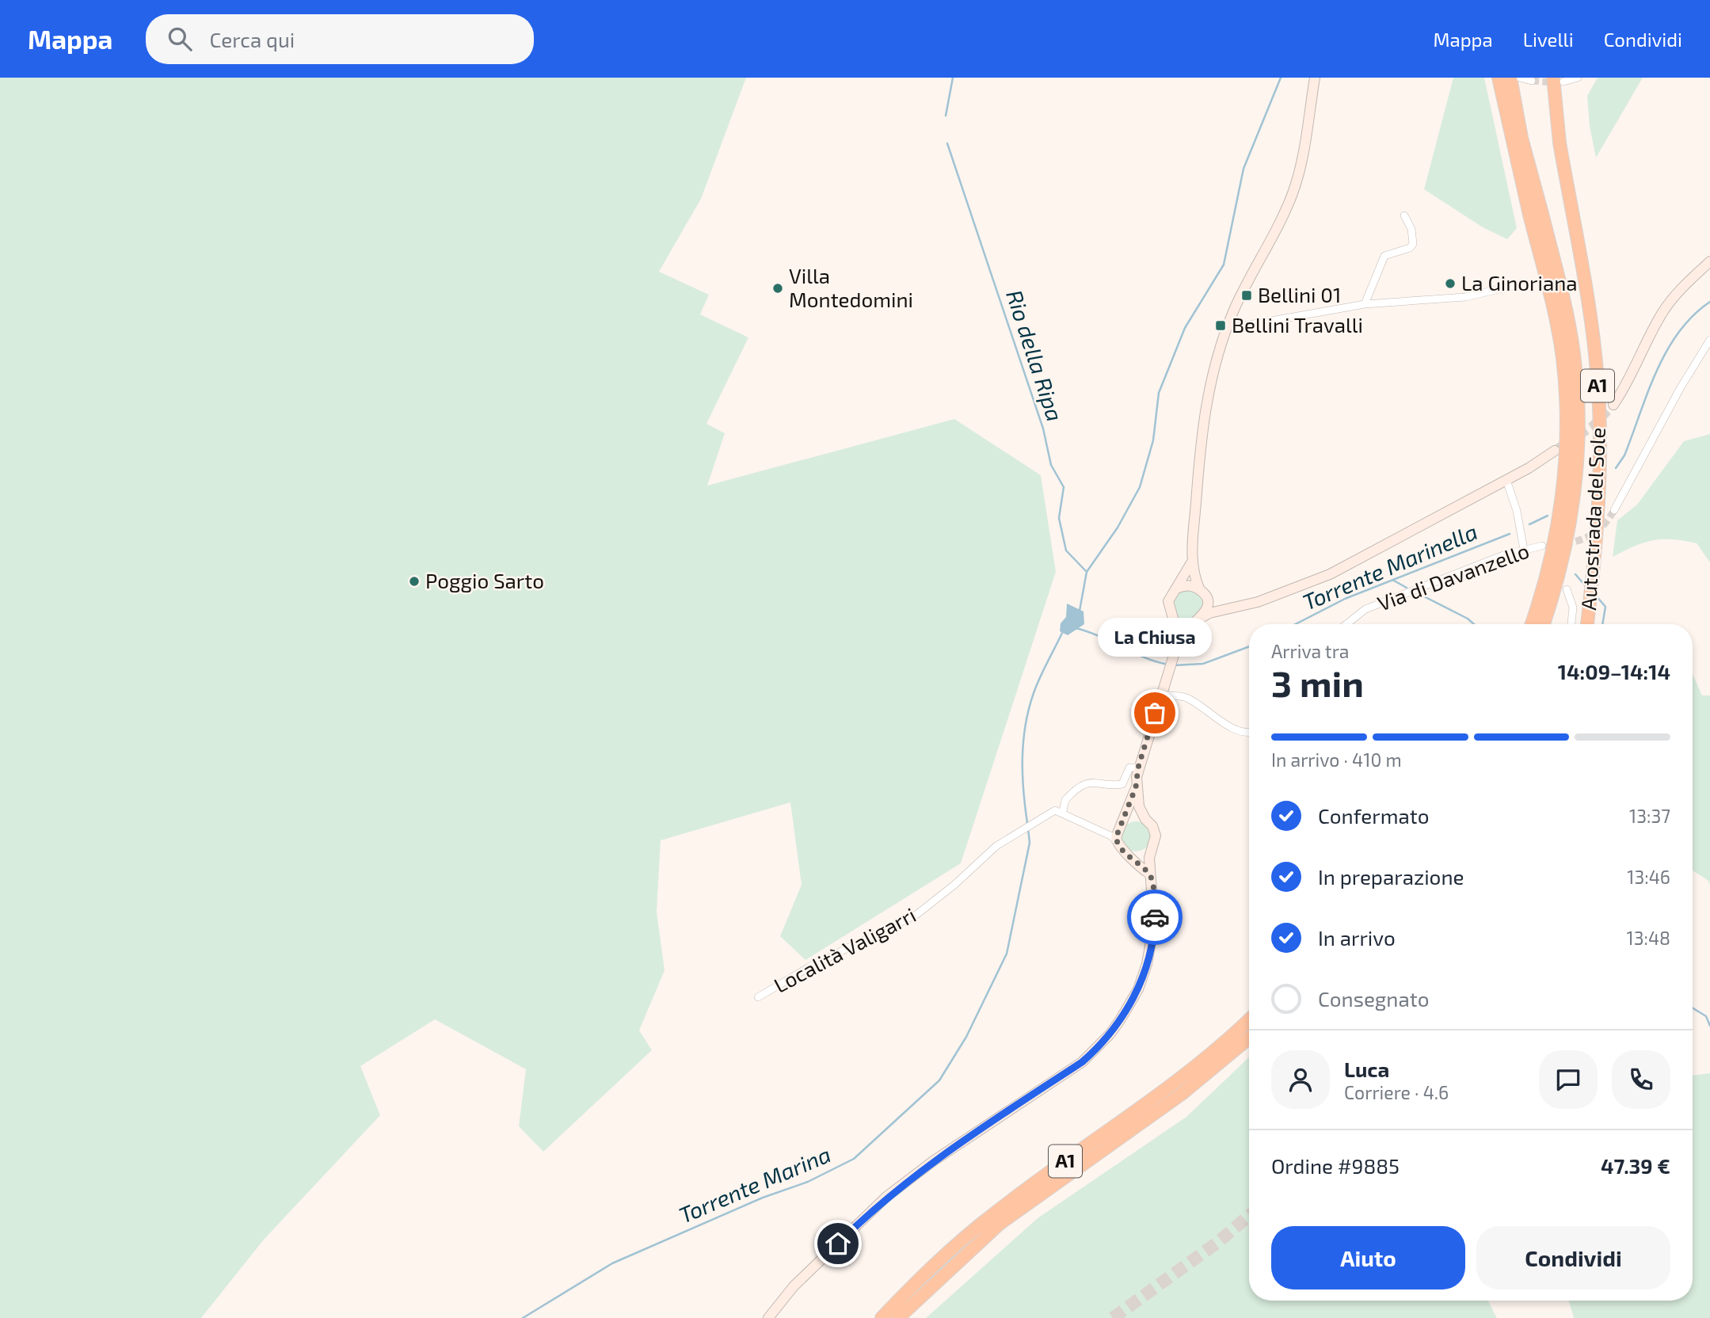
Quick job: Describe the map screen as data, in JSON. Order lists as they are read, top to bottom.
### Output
{
  "streets": {
    "highway": ["A1", "Autostrada del Sole"],
    "street": ["Via di Davanzello", "Località Valigarri"]
  },
  "water": ["Rio della Ripa", "Torrente Marinella", "Torrente Marina"],
  "places": {
    "other": [
      "La Ginoriana",
      "Villa Montedomini",
      "Poggio Sarto",
      "La Chiusa"
    ],
    "transit": ["Bellini 01", "Bellini Travalli"]
  },
  "page": {
    "header": "Mappa",
    "search": "Cerca qui",
    "nav": ["Mappa", "Livelli", "Condividi"],
    "bubble": "La Chiusa",
    "heading": ["3 min", "Arriva tra", "14:09–14:14"],
    "panel": [
      "Luca",
      "Corriere · 4.6",
      "Ordine #9885",
      "47.39 €"
    ],
    "bar": "In arrivo · 410 m",
    "list": [
      ["Confermato", "13:37"],
      ["In preparazione", "13:46"],
      ["In arrivo", "13:48"],
      "Consegnato"
    ],
    "buttons": ["Aiuto", "Condividi"]
  }
}
